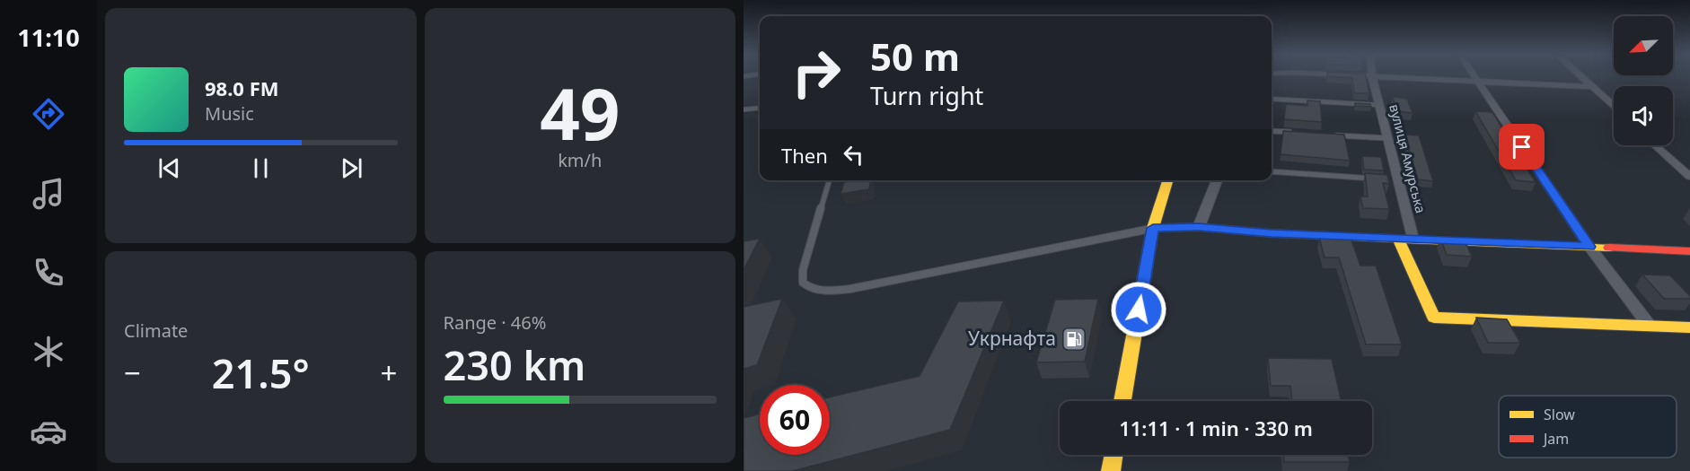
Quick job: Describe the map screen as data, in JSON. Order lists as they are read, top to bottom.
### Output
{
  "streets": {
    "street": ["вулиця Амурська"]
  },
  "places": {
    "fuel station": ["Укрнафта"]
  },
  "legend": ["Slow", "Jam"],
  "north": "bottom left",
  "page": {
    "tabs": "11:10",
    "tile": [
      ["49", "km/h"],
      "Climate",
      ["Range · 46%", "230 km"]
    ],
    "turn": ["50 m", "Turn right"],
    "song": ["98.0 FM", "Music"],
    "then": "Then",
    "heat": ["−", "21.5°", "+"],
    "limit": "60",
    "trip": "11:11 · 1 min · 330 m"
  }
}
